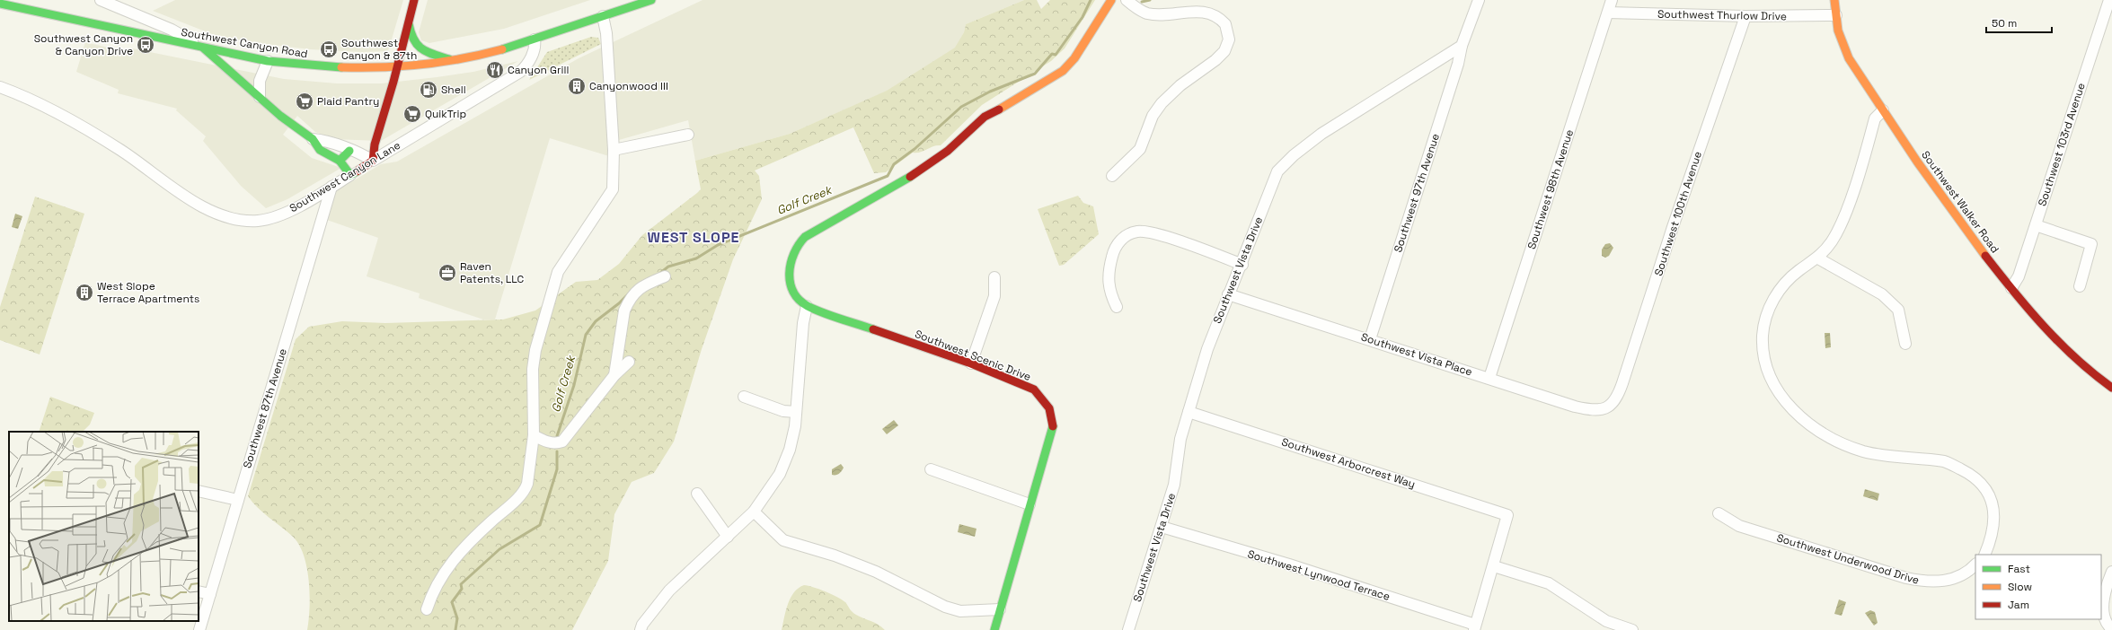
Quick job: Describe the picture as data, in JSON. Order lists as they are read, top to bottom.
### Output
{
  "streets": {
    "street": [
      "Southwest Thurlow Drive",
      "Southwest Canyon Road",
      "Southwest 103rd Avenue",
      "Southwest Canyon Lane",
      "Southwest 98th Avenue",
      "Southwest 97th Avenue",
      "Southwest Walker Road",
      "Southwest 100th Avenue",
      "Southwest Vista Drive",
      "Southwest Vista Place",
      "Southwest Scenic Drive",
      "Southwest 87th Avenue",
      "Southwest Arborcrest Way",
      "Southwest Underwood Drive",
      "Southwest Lynwood Terrace"
    ]
  },
  "crossings": [
    ["Southwest Thurlow Drive", "Southwest 98th Avenue"],
    ["Southwest Thurlow Drive", "Southwest Walker Road"],
    ["Southwest Thurlow Drive", "Southwest 100th Avenue"],
    ["Southwest Canyon Road", "Southwest Canyon Lane"],
    ["Southwest 103rd Avenue", "Southwest Walker Road"],
    ["Southwest Canyon Lane", "Southwest 87th Avenue"],
    ["Southwest 98th Avenue", "Southwest Vista Place"],
    ["Southwest 97th Avenue", "Southwest Vista Drive"],
    ["Southwest 97th Avenue", "Southwest Vista Place"],
    ["Southwest 100th Avenue", "Southwest Vista Place"],
    ["Southwest Vista Drive", "Southwest Vista Place"],
    ["Southwest Vista Drive", "Southwest Arborcrest Way"],
    ["Southwest Vista Drive", "Southwest Lynwood Terrace"]
  ],
  "districts": ["WEST SLOPE"],
  "water": ["Golf Creek"],
  "places": {
    "bus stop": ["Southwest Canyon & Canyon Drive", "Southwest Canyon & 87th"],
    "restaurant": ["Canyon Grill"],
    "building": ["Canyonwood III", "West Slope Terrace Apartments"],
    "fuel station": ["Shell"],
    "supermarket": ["Plaid Pantry", "QuikTrip"],
    "office": ["Raven Patents, LLC"]
  },
  "legend": ["Fast", "Slow", "Jam"],
  "scale_bar": "50 m"
}
